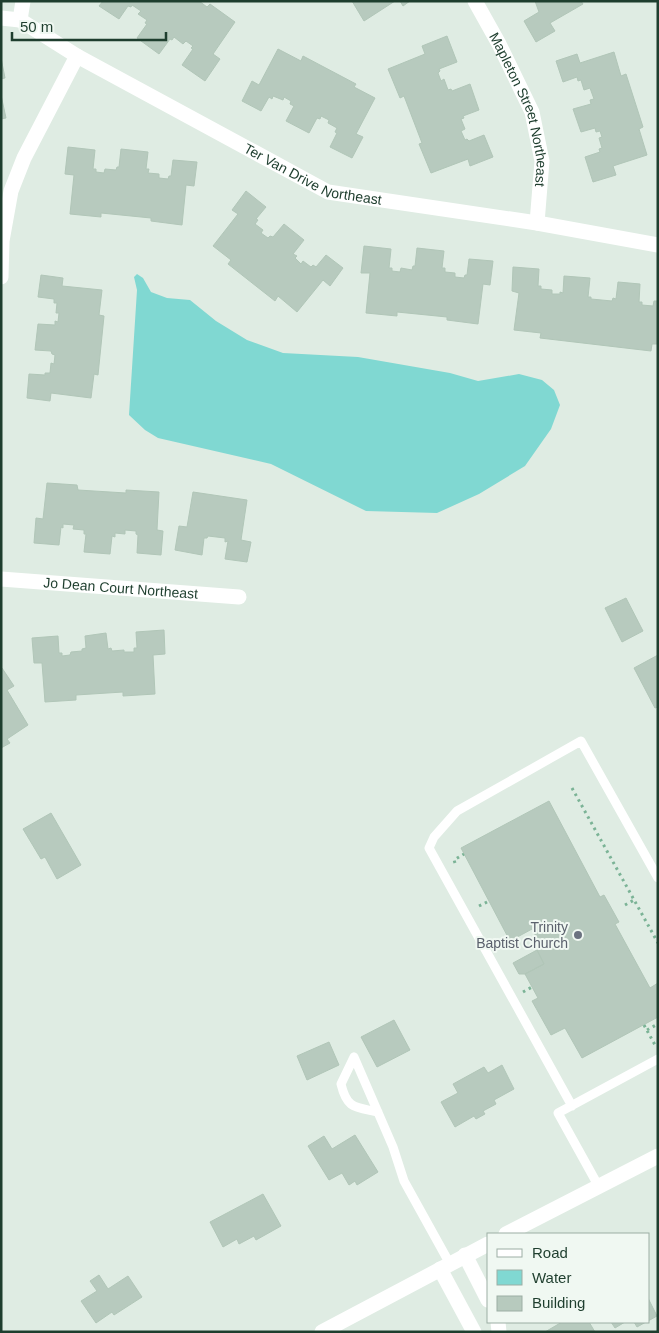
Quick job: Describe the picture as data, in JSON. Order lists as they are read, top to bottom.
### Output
{
  "streets": {
    "street": ["Mapleton Street Northeast", "Ter Van Drive Northeast", "Jo Dean Court Northeast"]
  },
  "crossings": [
    ["Mapleton Street Northeast", "Ter Van Drive Northeast"]
  ],
  "places": ["Trinity Baptist Church"],
  "legend": ["Road", "Water", "Building"],
  "scale_bar": "50 m"
}
